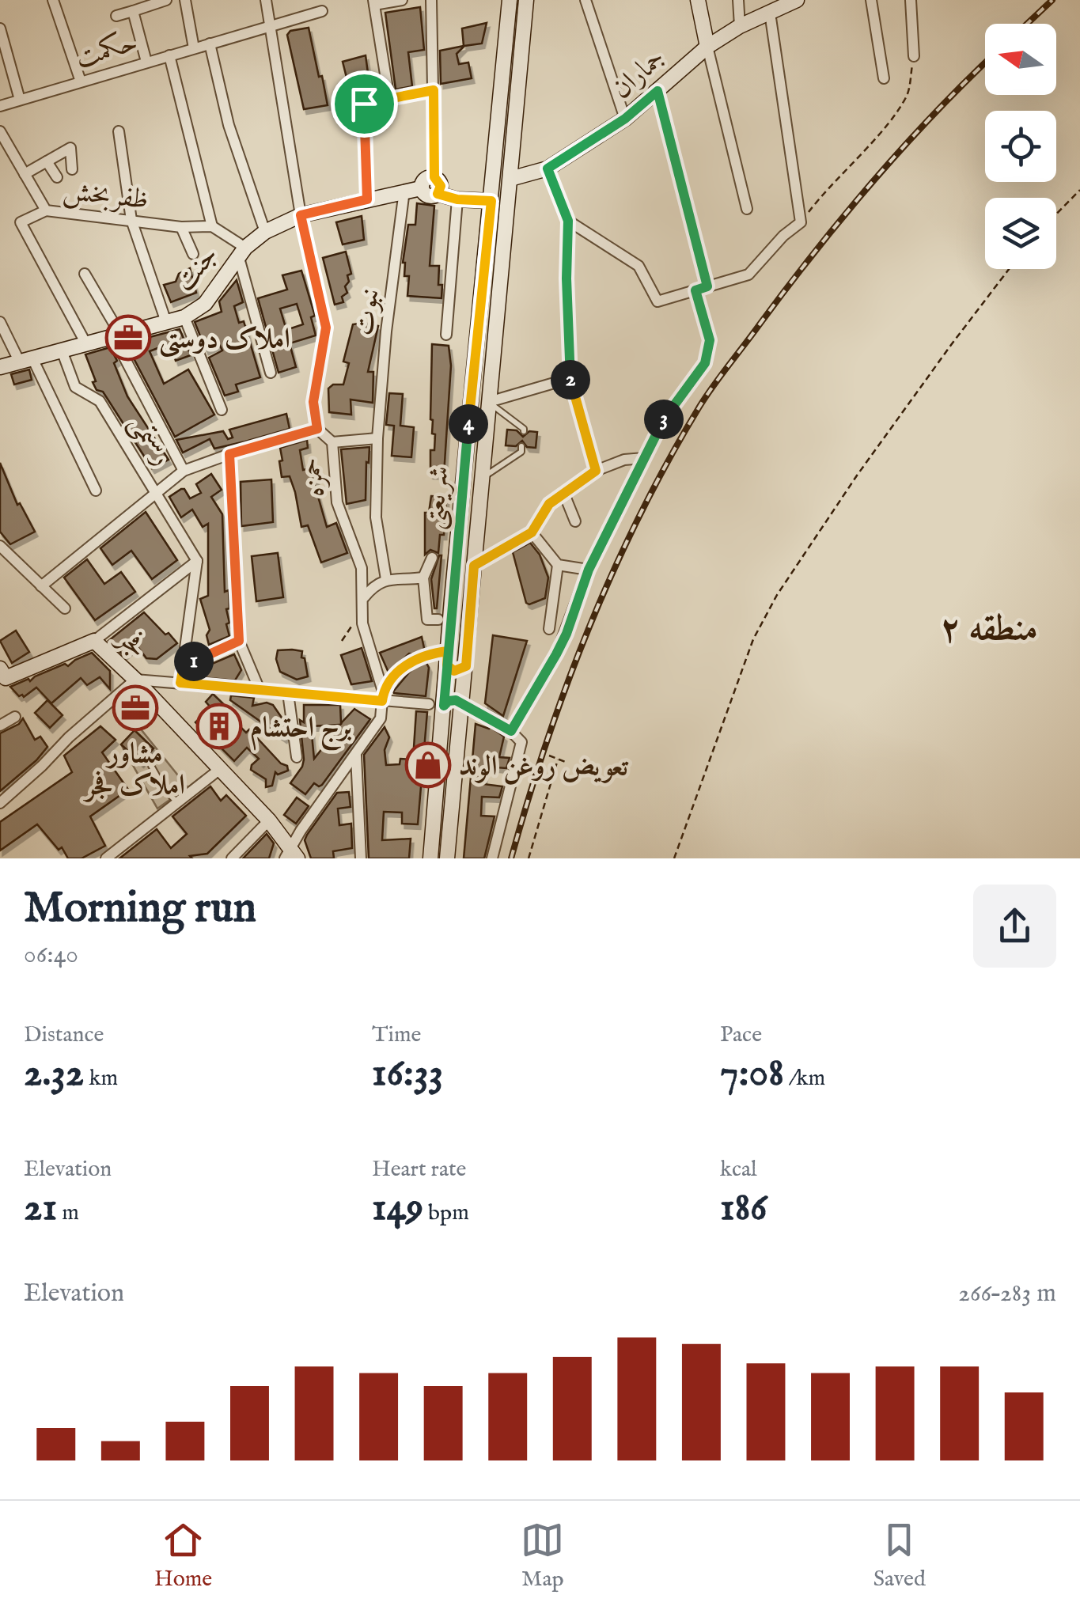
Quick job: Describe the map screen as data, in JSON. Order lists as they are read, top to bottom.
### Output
{
  "streets": {
    "main road": [
      "جماران",
      "جنت",
      "شریعتی",
      "فجر"
    ],
    "street": [
      "حکمت",
      "ظفربخش",
      "نبوت",
      "رستمی",
      "حمزه"
    ]
  },
  "crossings": [
    ["حکمت", "حمزه"],
    ["جماران", "شریعتی"],
    ["جنت", "نبوت"],
    ["جنت", "رستمی"],
    ["جنت", "حمزه"]
  ],
  "districts": ["منطقه ۲"],
  "places": {
    "office": ["املاک دوستی", "مشاور املاک فجر"],
    "building": ["برج احتشام"],
    "shop": ["تعویض روغن الوند"]
  },
  "north": "left",
  "page": {
    "pins": [
      "2",
      "3",
      "4",
      "1"
    ],
    "heading": ["Morning run", "06:40"],
    "stats": [
      ["Distance", "2.32 km"],
      ["Time", "16:33"],
      ["Pace", "7:08 /km"],
      ["Elevation", "21 m"],
      ["Heart rate", "149 bpm"],
      ["kcal", "186"]
    ],
    "chart": ["Elevation", "266–283 m"],
    "tabs": ["Home", "Map", "Saved"]
  }
}
